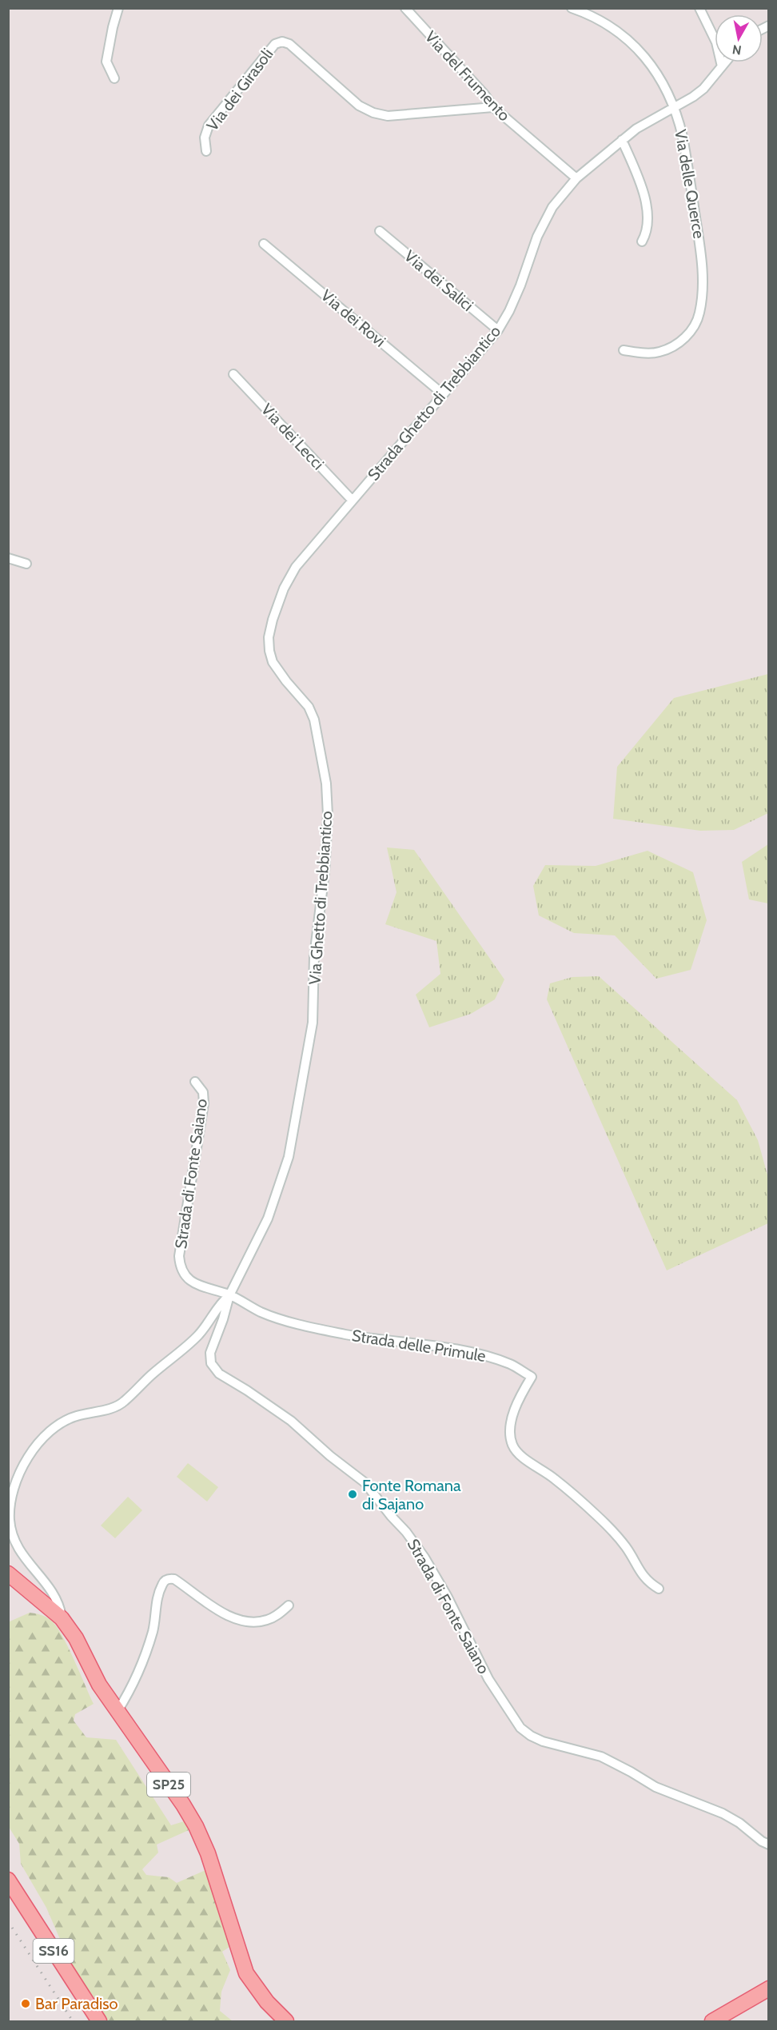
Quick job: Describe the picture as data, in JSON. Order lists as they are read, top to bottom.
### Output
{
  "streets": {
    "main road": ["SP25", "SS16"],
    "street": [
      "Via del Frumento",
      "Via dei Girasoli",
      "Via delle Querce",
      "Via dei Salici",
      "Via dei Rovi",
      "Strada Ghetto di Trebbiantico",
      "Via dei Lecci",
      "Via Ghetto di Trebbiantico",
      "Strada di Fonte Saiano",
      "Strada delle Primule"
    ]
  },
  "crossings": [
    ["Via del Frumento", "Via dei Girasoli"],
    ["Via del Frumento", "Strada Ghetto di Trebbiantico"],
    ["Via delle Querce", "Strada Ghetto di Trebbiantico"],
    ["Via dei Salici", "Strada Ghetto di Trebbiantico"],
    ["Via dei Rovi", "Strada Ghetto di Trebbiantico"],
    ["Strada Ghetto di Trebbiantico", "Via dei Lecci"],
    ["Strada Ghetto di Trebbiantico", "Via Ghetto di Trebbiantico"],
    ["Via dei Lecci", "Via Ghetto di Trebbiantico"],
    ["Via Ghetto di Trebbiantico", "Strada di Fonte Saiano"],
    ["Via Ghetto di Trebbiantico", "Strada delle Primule"],
    ["Strada di Fonte Saiano", "Strada delle Primule"]
  ],
  "places": ["Fonte Romana di Sajano", "Bar Paradiso"],
  "north": "bottom"
}
